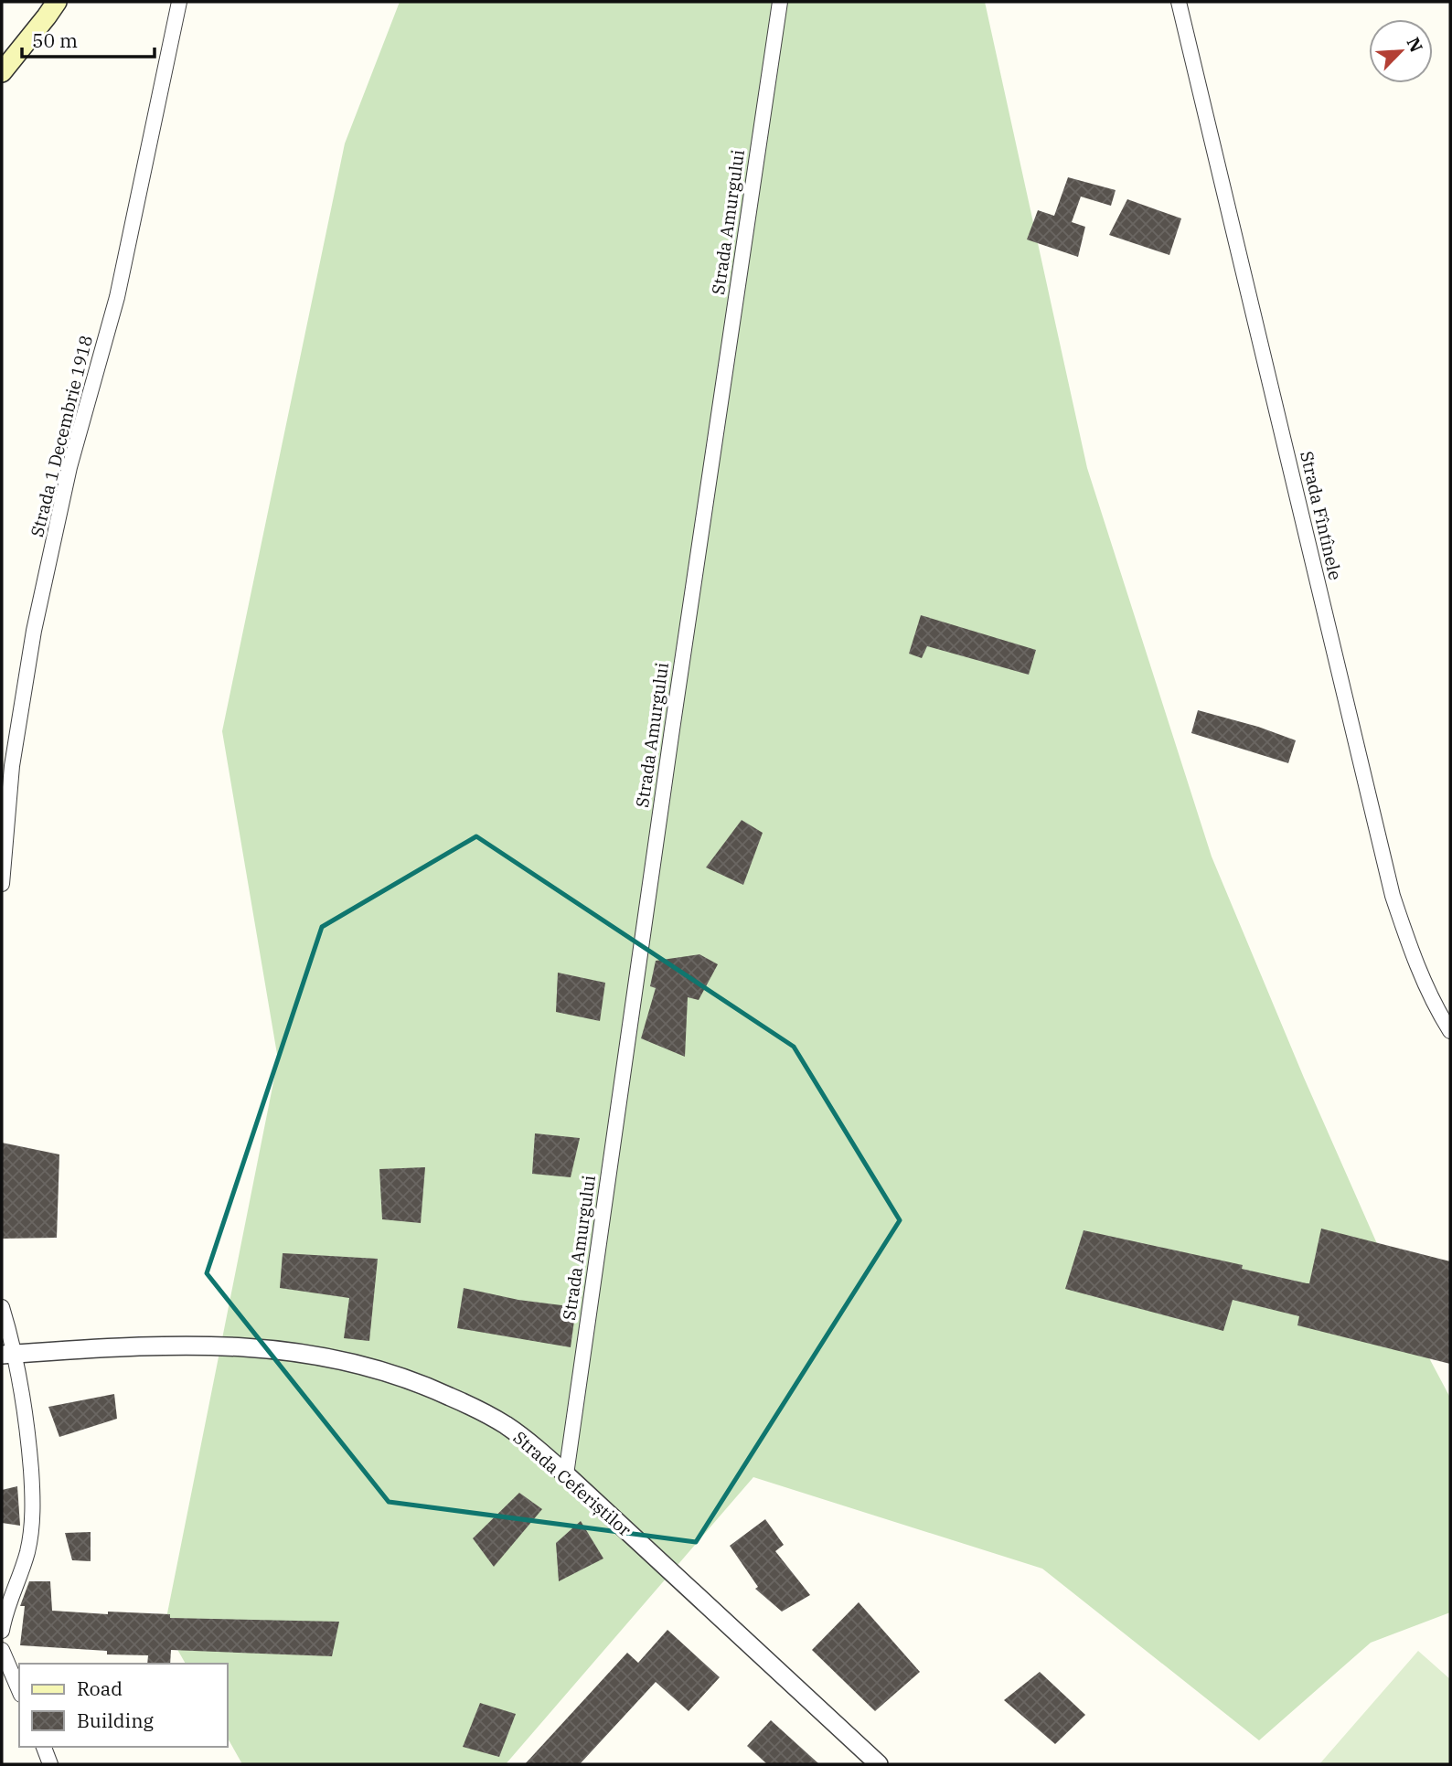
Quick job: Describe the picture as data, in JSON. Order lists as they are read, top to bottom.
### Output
{
  "streets": {
    "street": [
      "Strada Amurgului",
      "Strada 1 Decembrie 1918",
      "Strada Fîntînele",
      "Strada Ceferiștilor"
    ]
  },
  "crossings": [
    ["Strada Amurgului", "Strada Ceferiștilor"]
  ],
  "legend": ["Road", "Building"],
  "scale_bar": "50 m",
  "north": "top right"
}
